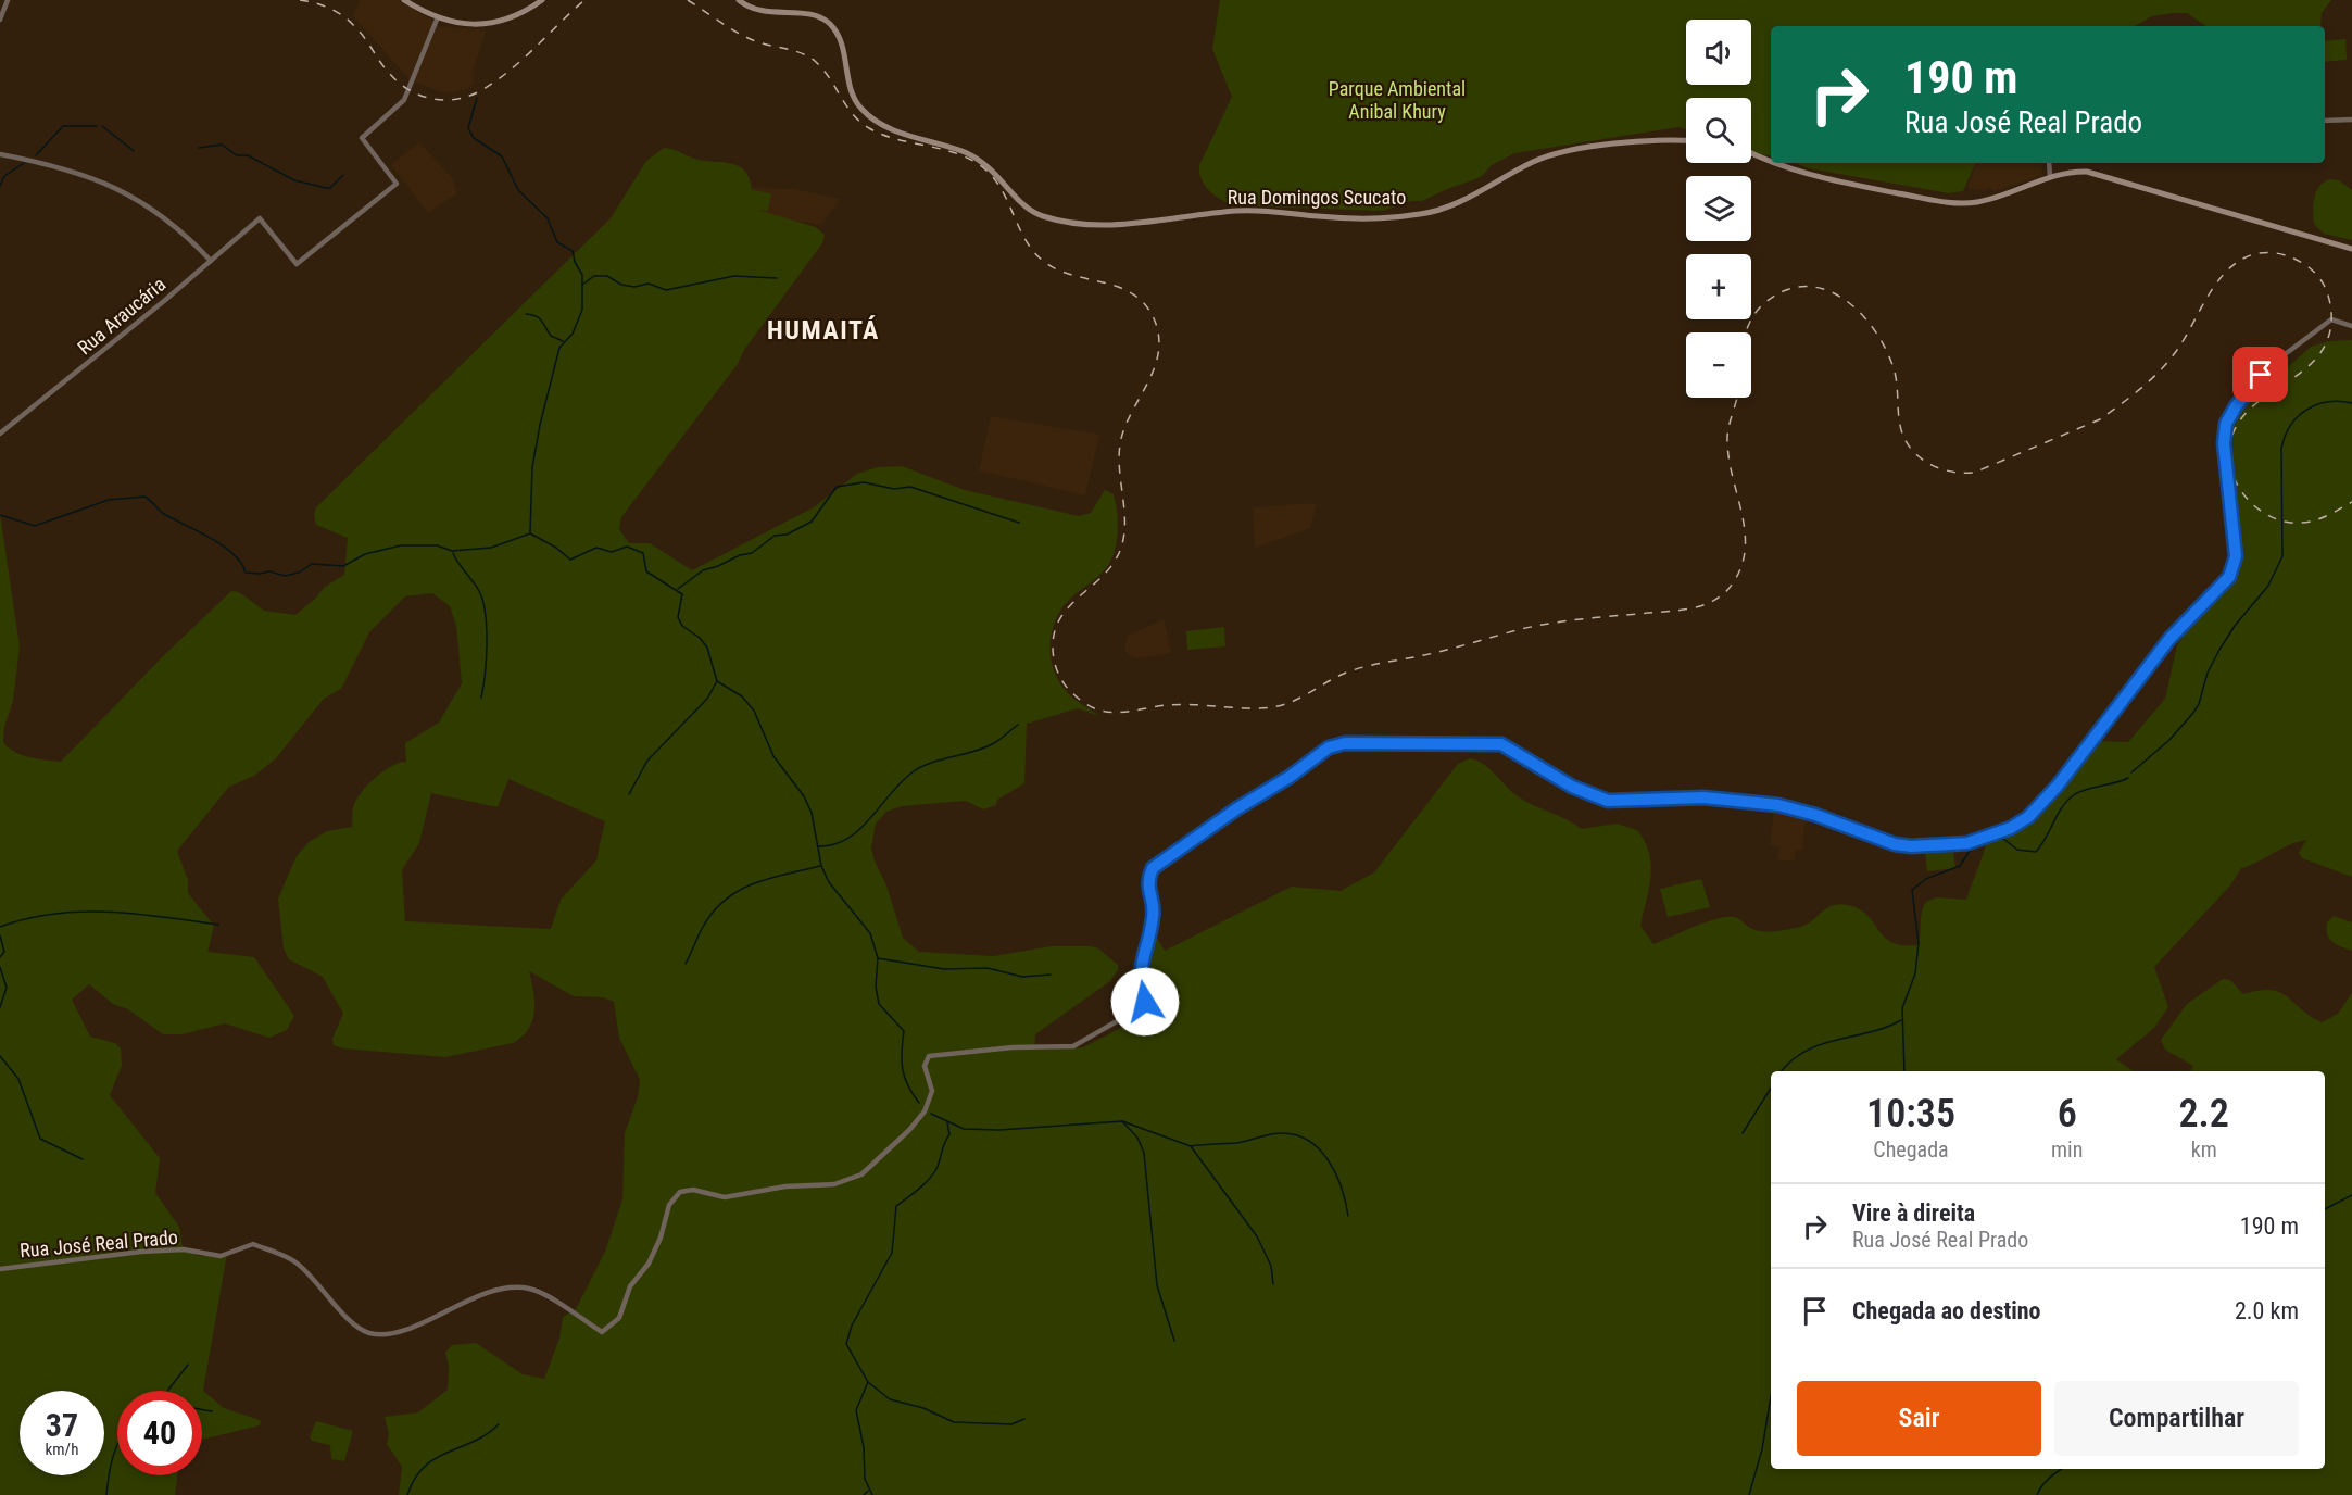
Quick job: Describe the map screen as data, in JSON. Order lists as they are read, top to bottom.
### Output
{
  "streets": {
    "main road": ["Rua Domingos Scucato"],
    "street": ["Rua Araucária", "Rua José Real Prado"]
  },
  "districts": ["HUMAITÁ"],
  "parks": ["Parque Ambiental Anibal Khury"],
  "page": {
    "map_buttons": ["+", "−"],
    "turn": ["190 m", "Rua José Real Prado"],
    "eta": [
      "10:35",
      "Chegada",
      "6",
      "min",
      "2.2",
      "km"
    ],
    "list": [
      {
        "name": "Vire à direita",
        "note": "Rua José Real Prado",
        "value": "190 m"
      },
      {
        "name": "Chegada ao destino",
        "value": "2.0 km"
      }
    ],
    "buttons": ["Sair", "Compartilhar"],
    "speed": "37 km/h",
    "limit": "40"
  }
}
